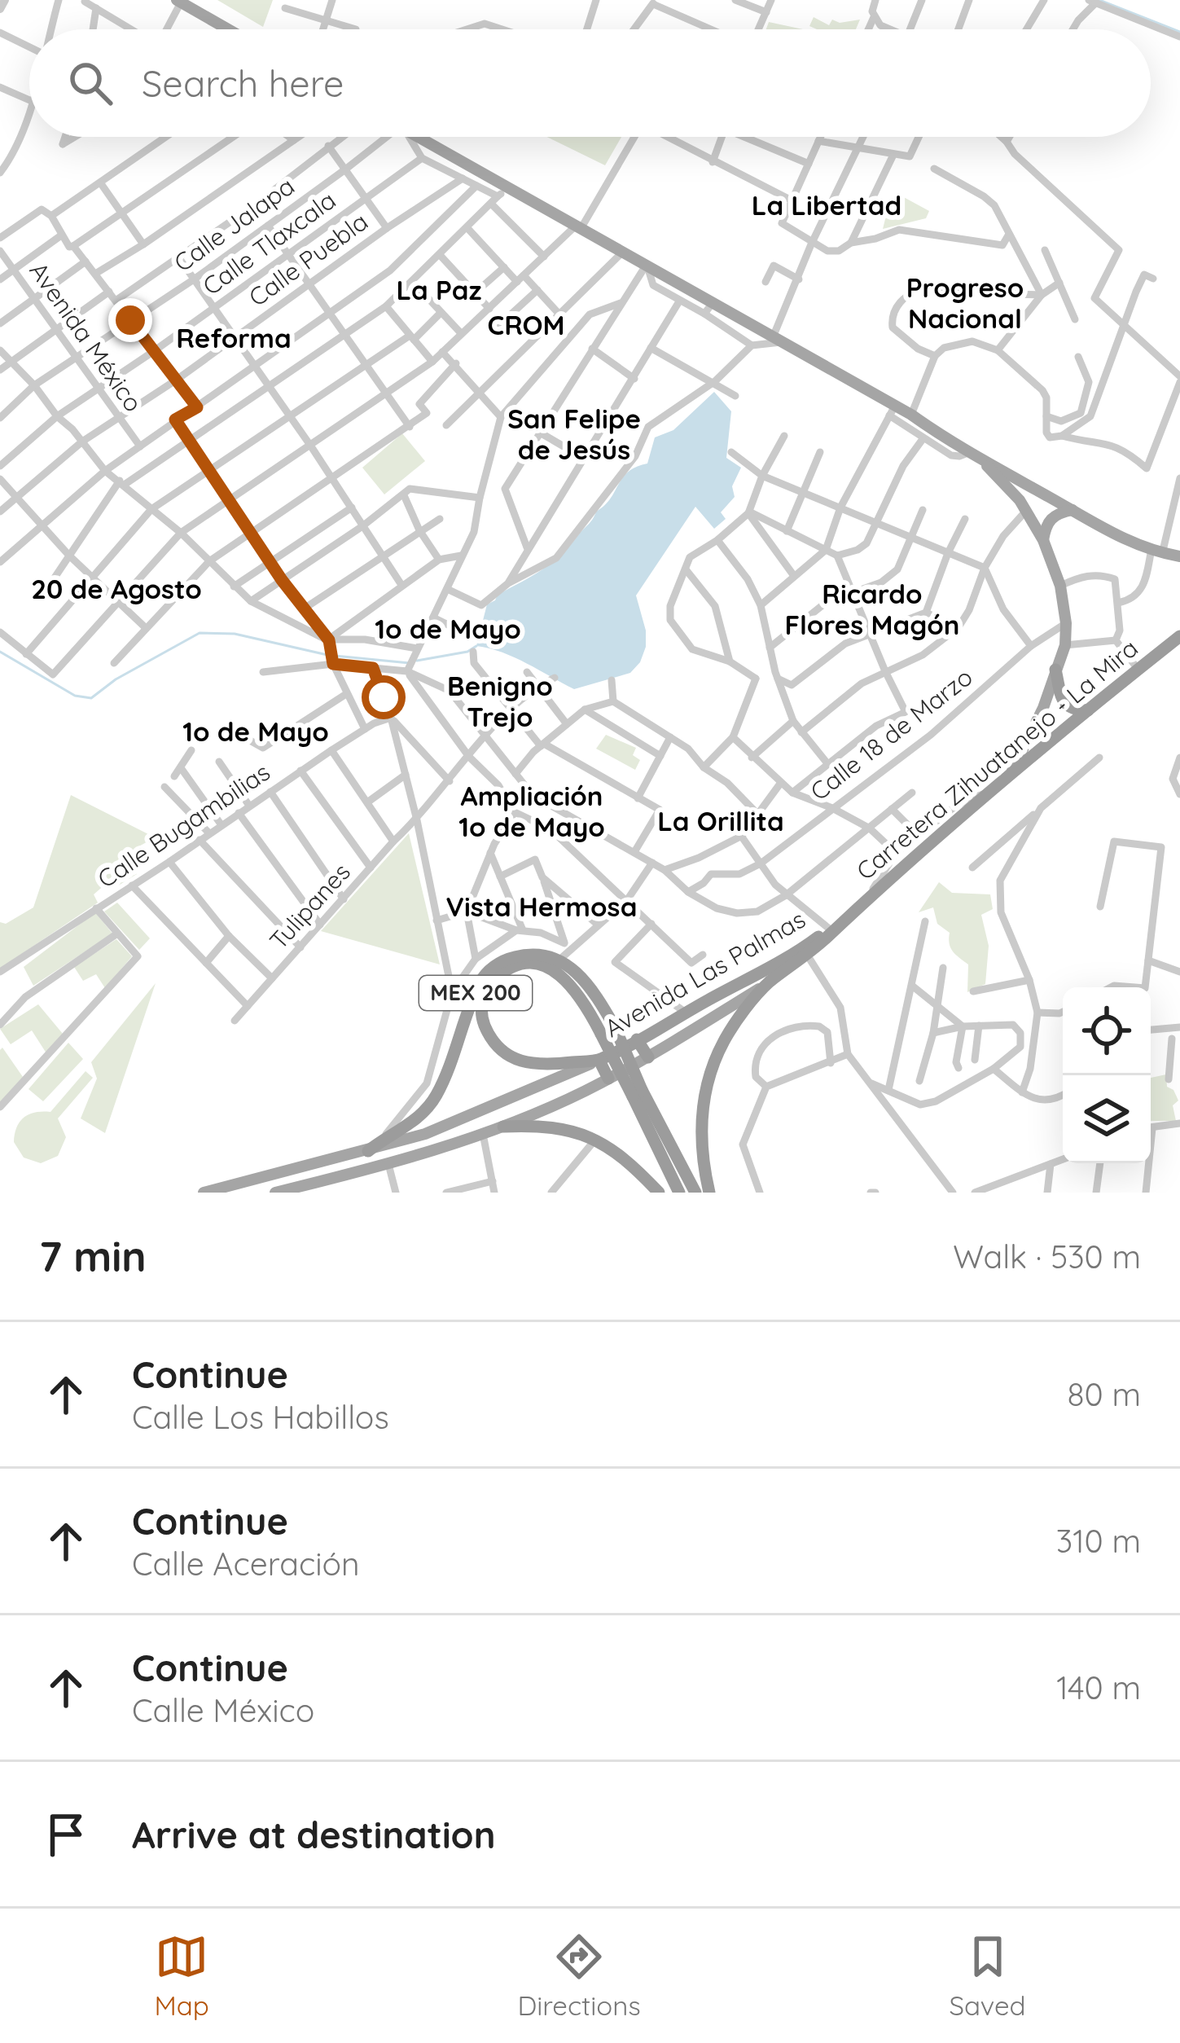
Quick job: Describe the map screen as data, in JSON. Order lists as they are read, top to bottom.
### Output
{
  "streets": {
    "highway": ["Carretera Zihuatanejo - La Mira", "Avenida Las Palmas", "MEX 200"],
    "street": [
      "Calle Jalapa",
      "Calle Tlaxcala",
      "Calle Puebla",
      "Avenida México",
      "Calle 18 de Marzo",
      "Calle Bugambilias",
      "Tulipanes"
    ]
  },
  "crossings": [
    ["Calle Jalapa", "Avenida México"],
    ["Calle Tlaxcala", "Avenida México"],
    ["Calle Puebla", "Avenida México"],
    ["Carretera Zihuatanejo - La Mira", "Avenida Las Palmas"],
    ["Avenida Las Palmas", "MEX 200"]
  ],
  "districts": [
    "La Libertad",
    "Progreso Nacional",
    "La Paz",
    "CROM",
    "Reforma",
    "San Felipe de Jesús",
    "20 de Agosto",
    "Ricardo Flores Magón",
    "1o de Mayo",
    "Benigno Trejo",
    "1o de Mayo",
    "Ampliación 1o de Mayo",
    "La Orillita",
    "Vista Hermosa"
  ],
  "page": {
    "search": "Search here",
    "heading": ["7 min", "Walk · 530 m"],
    "list": [
      ["Continue", "Calle Los Habillos", "80 m"],
      ["Continue", "Calle Aceración", "310 m"],
      ["Continue", "Calle México", "140 m"],
      "Arrive at destination"
    ],
    "nav": ["Map", "Directions", "Saved"]
  }
}
